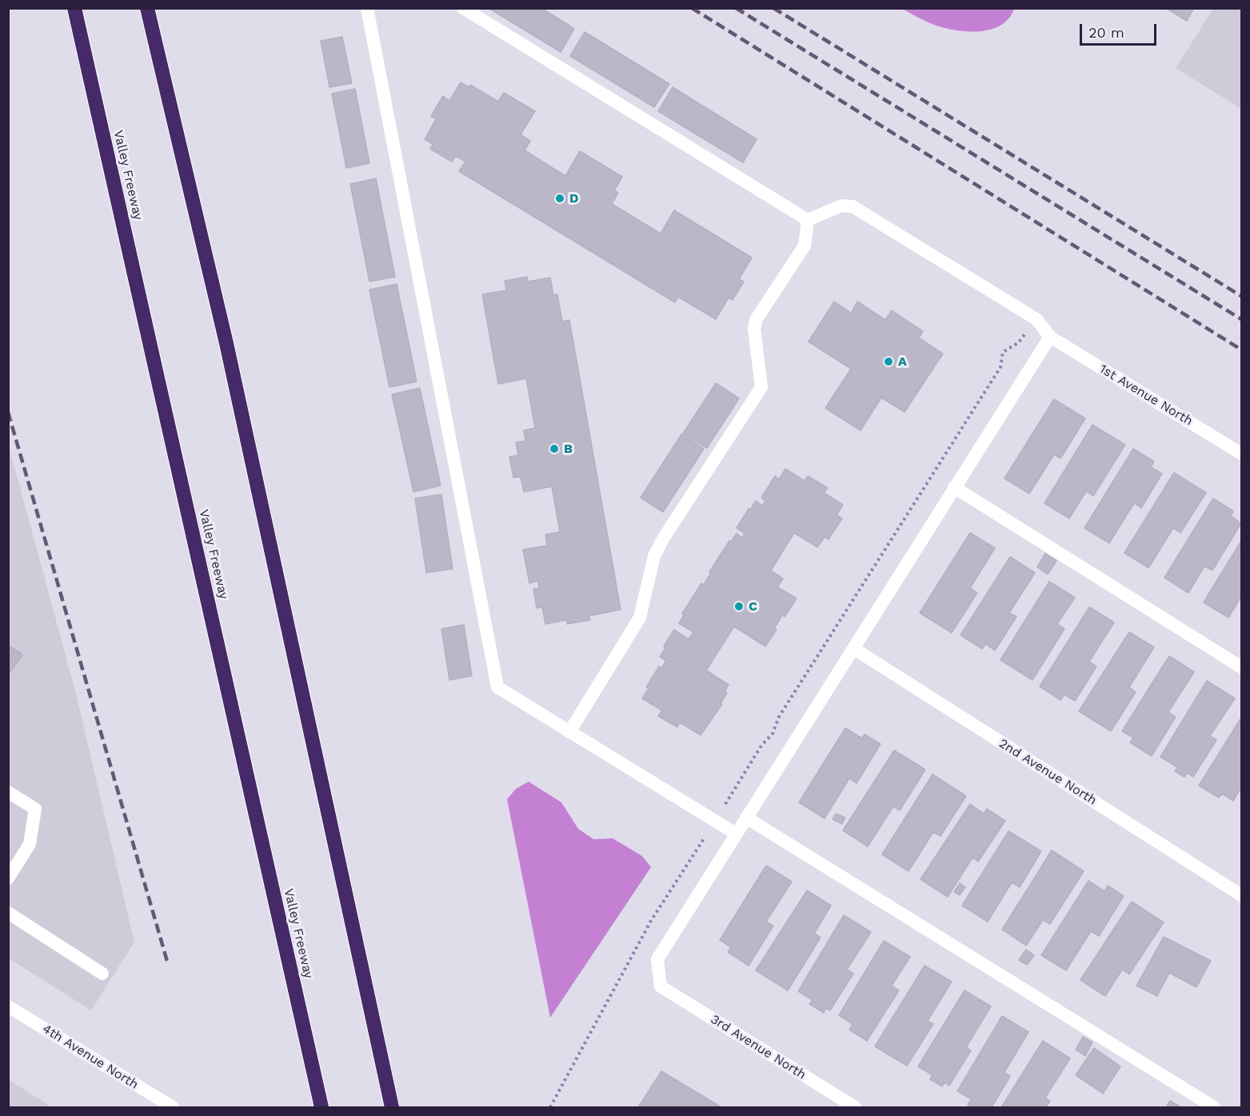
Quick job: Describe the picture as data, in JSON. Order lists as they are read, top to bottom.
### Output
{
  "streets": {
    "highway": ["Valley Freeway"],
    "street": [
      "1st Avenue North",
      "2nd Avenue North",
      "3rd Avenue North",
      "4th Avenue North"
    ]
  },
  "places": [
    "D",
    "A",
    "B",
    "C"
  ],
  "scale_bar": "20 m"
}
